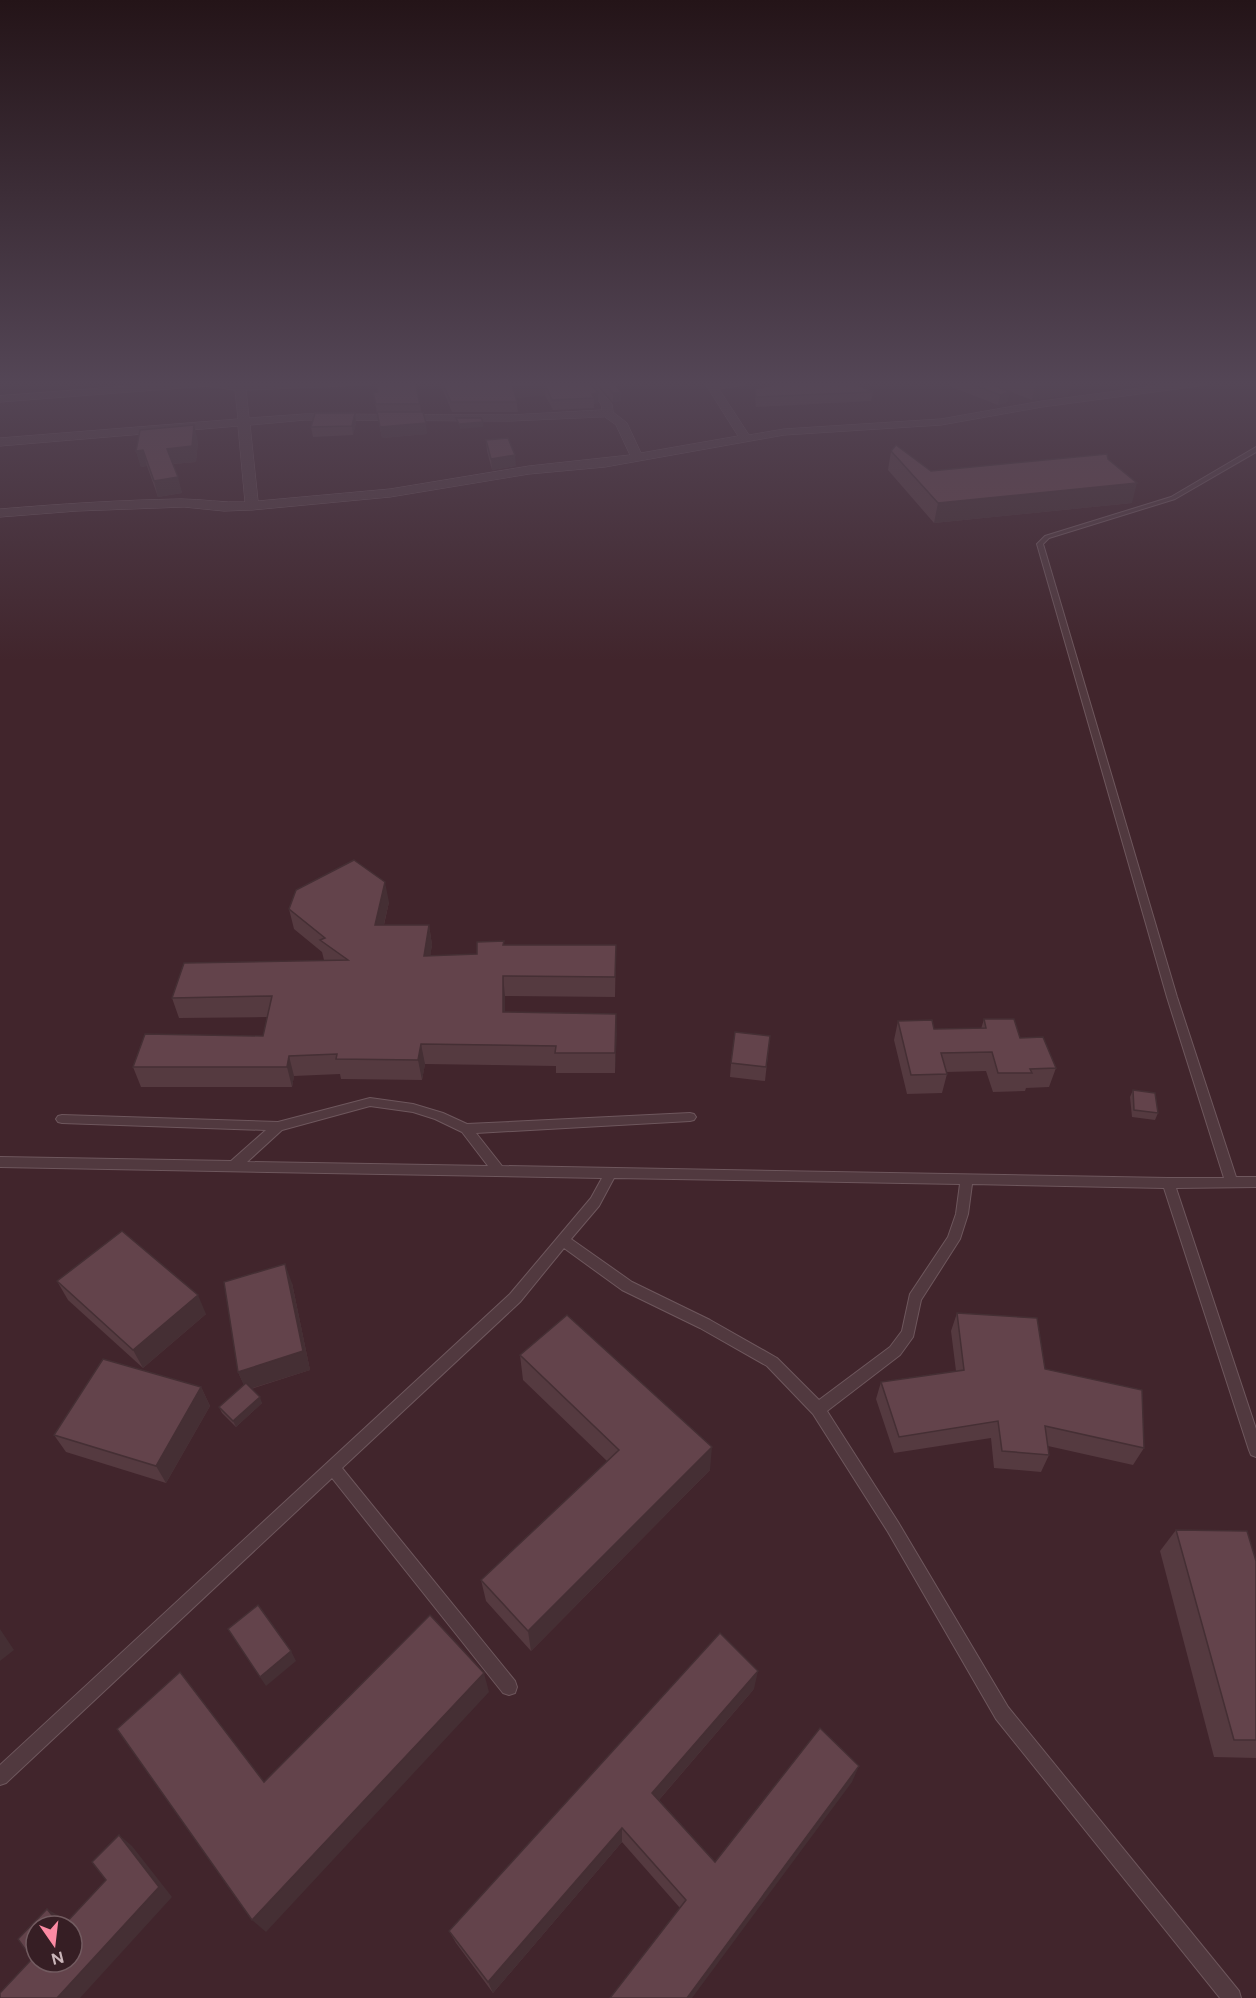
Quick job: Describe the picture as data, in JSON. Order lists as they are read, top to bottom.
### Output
{
  "north": "bottom"
}
